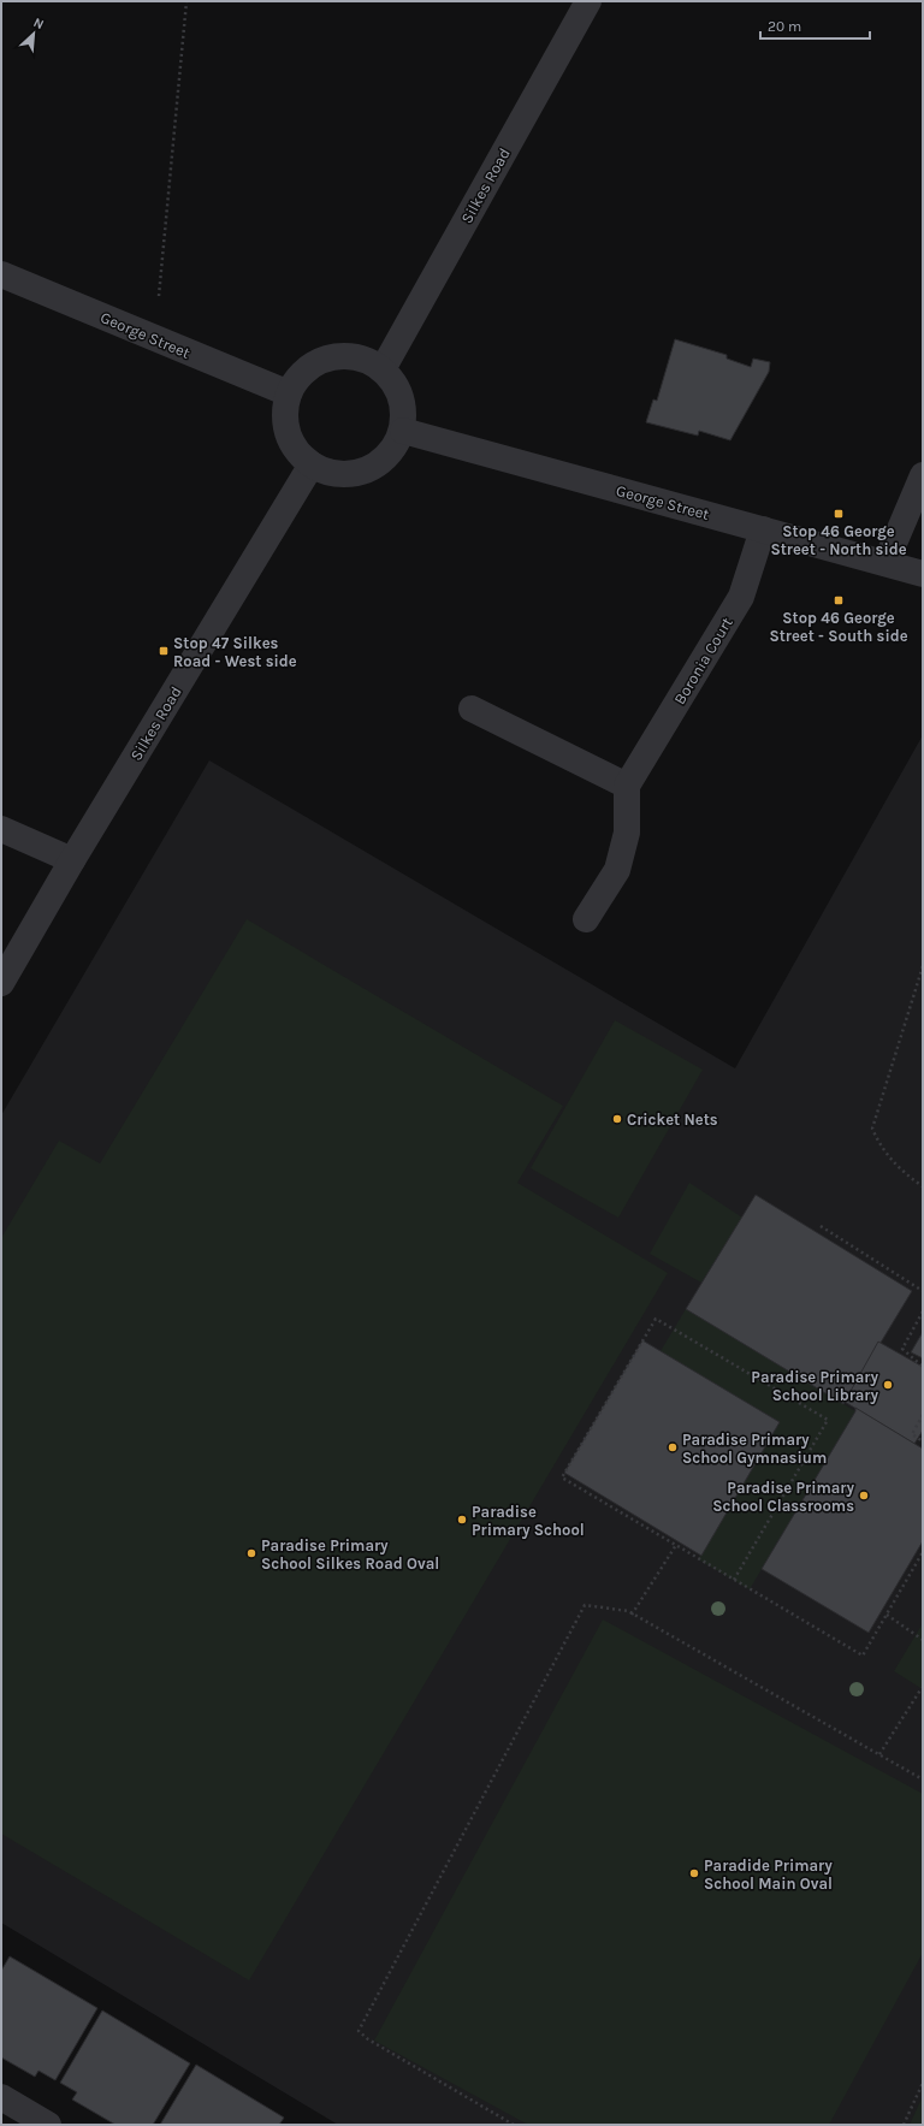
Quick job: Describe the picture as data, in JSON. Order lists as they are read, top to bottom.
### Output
{
  "streets": {
    "street": ["Silkes Road", "George Street", "Boronia Court"]
  },
  "crossings": [
    ["Silkes Road", "George Street"],
    ["George Street", "Boronia Court"]
  ],
  "places": {
    "transit": ["Stop 46 George Street - North side", "Stop 46 George Street - South side", "Stop 47 Silkes Road - West side"],
    "other": [
      "Cricket Nets",
      "Paradise Primary School Library",
      "Paradise Primary School Gymnasium",
      "Paradise Primary School Classrooms",
      "Paradise Primary School",
      "Paradise Primary School Silkes Road Oval",
      "Paradide Primary School Main Oval"
    ]
  },
  "scale_bar": "20 m",
  "north": "top right"
}
